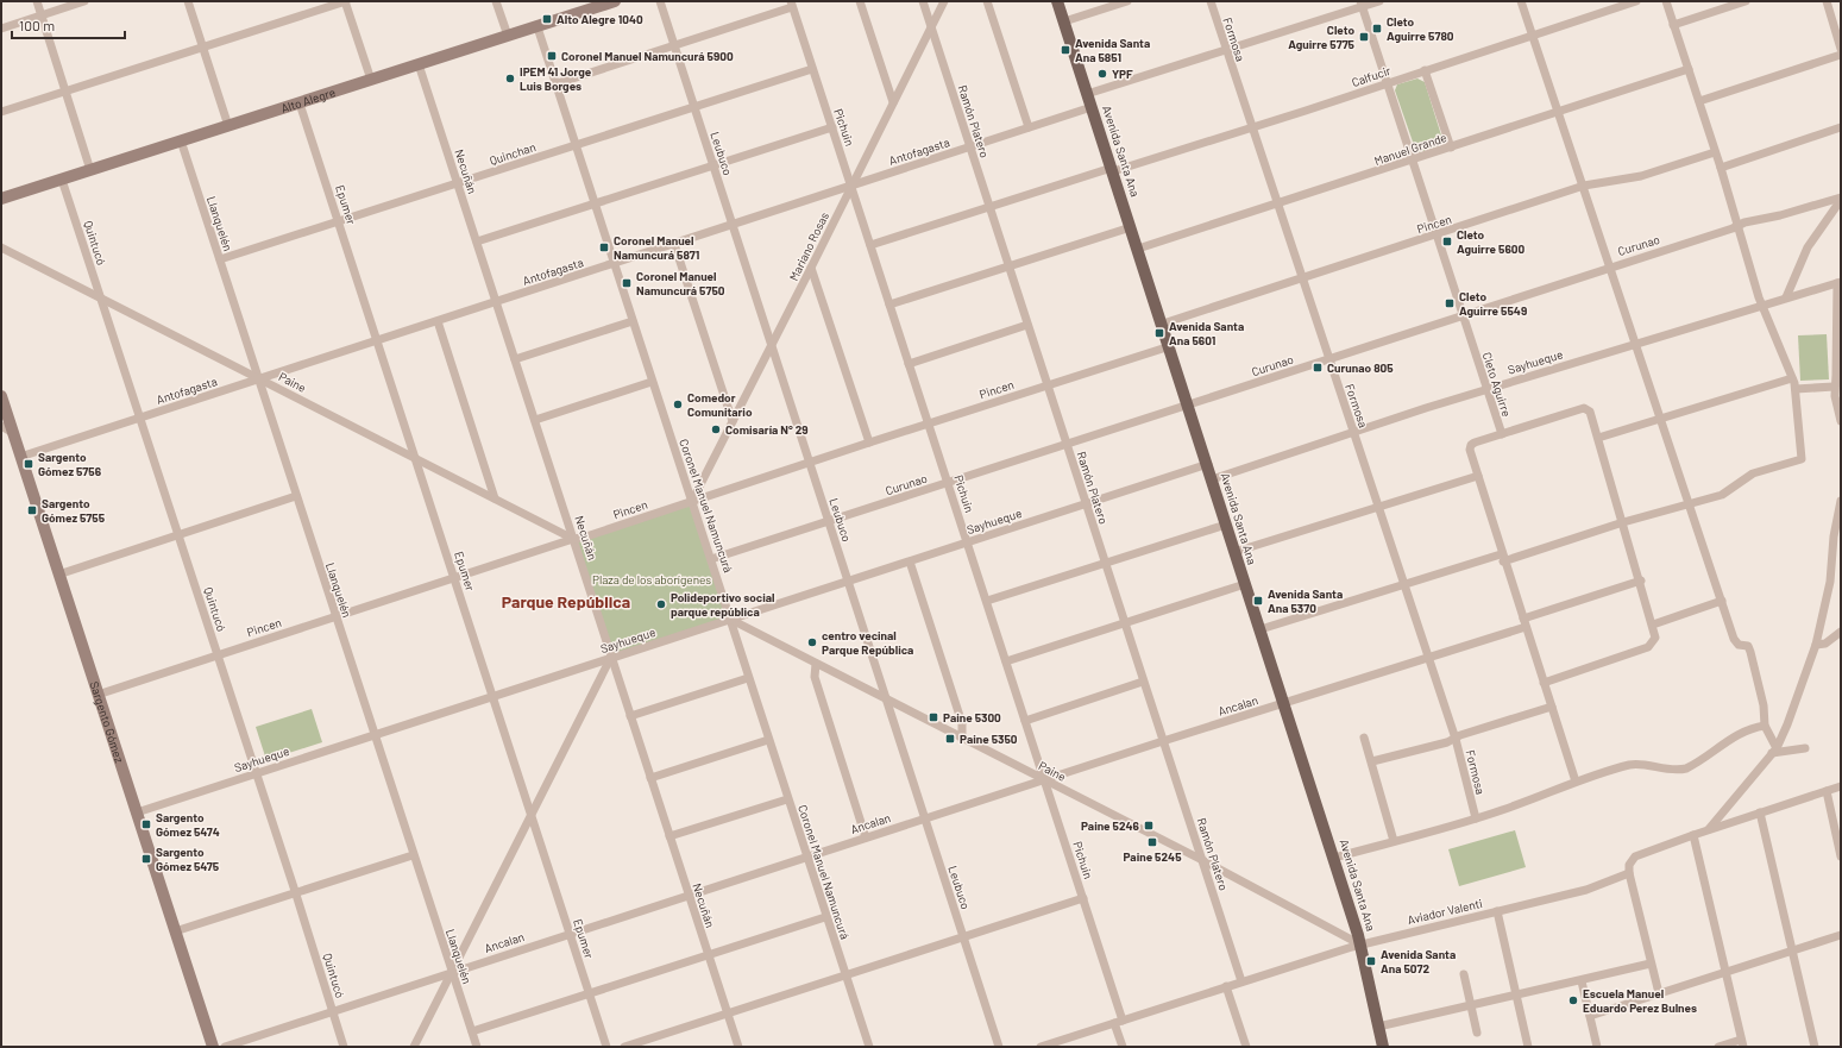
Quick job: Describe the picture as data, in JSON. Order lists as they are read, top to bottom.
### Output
{
  "streets": {
    "main road": ["Alto Alegre", "Avenida Santa Ana", "Sargento Gómez"],
    "street": [
      "Formosa",
      "Calfucir",
      "Ramón Platero",
      "Pichuin",
      "Manuel Grande",
      "Antofagasta",
      "Quinchan",
      "Leubuco",
      "Necuñán",
      "Epumer",
      "Llanquelén",
      "Pincen",
      "Quintucó",
      "Curunao",
      "Mariano Rosas",
      "Sayhueque",
      "Paine",
      "Cleto Aguirre",
      "Coronel Manuel Namuncurá",
      "Ancalan",
      "Aviador Valenti"
    ]
  },
  "crossings": [
    ["Formosa", "Calfucir"],
    ["Formosa", "Manuel Grande"],
    ["Formosa", "Pincen"],
    ["Formosa", "Curunao"],
    ["Formosa", "Sayhueque"],
    ["Formosa", "Ancalan"],
    ["Calfucir", "Ramón Platero"],
    ["Calfucir", "Pichuin"],
    ["Calfucir", "Avenida Santa Ana"],
    ["Calfucir", "Cleto Aguirre"],
    ["Alto Alegre", "Necuñán"],
    ["Alto Alegre", "Epumer"],
    ["Alto Alegre", "Llanquelén"],
    ["Alto Alegre", "Quintucó"],
    ["Alto Alegre", "Coronel Manuel Namuncurá"],
    ["Ramón Platero", "Antofagasta"],
    ["Ramón Platero", "Pincen"],
    ["Ramón Platero", "Curunao"],
    ["Ramón Platero", "Mariano Rosas"],
    ["Ramón Platero", "Sayhueque"],
    ["Ramón Platero", "Paine"],
    ["Ramón Platero", "Ancalan"],
    ["Ramón Platero", "Aviador Valenti"],
    ["Pichuin", "Antofagasta"],
    ["Pichuin", "Quinchan"],
    ["Pichuin", "Pincen"],
    ["Pichuin", "Curunao"],
    ["Pichuin", "Mariano Rosas"],
    ["Pichuin", "Sayhueque"],
    ["Pichuin", "Paine"],
    ["Pichuin", "Ancalan"],
    ["Pichuin", "Aviador Valenti"],
    ["Manuel Grande", "Avenida Santa Ana"],
    ["Manuel Grande", "Cleto Aguirre"],
    ["Antofagasta", "Avenida Santa Ana"],
    ["Antofagasta", "Leubuco"],
    ["Antofagasta", "Necuñán"],
    ["Antofagasta", "Epumer"],
    ["Antofagasta", "Llanquelén"],
    ["Antofagasta", "Quintucó"],
    ["Antofagasta", "Mariano Rosas"],
    ["Antofagasta", "Paine"],
    ["Antofagasta", "Coronel Manuel Namuncurá"],
    ["Antofagasta", "Sargento Gómez"],
    ["Avenida Santa Ana", "Pincen"],
    ["Avenida Santa Ana", "Curunao"],
    ["Avenida Santa Ana", "Sayhueque"],
    ["Avenida Santa Ana", "Paine"],
    ["Avenida Santa Ana", "Ancalan"],
    ["Avenida Santa Ana", "Aviador Valenti"],
    ["Quinchan", "Leubuco"],
    ["Quinchan", "Necuñán"],
    ["Quinchan", "Epumer"],
    ["Quinchan", "Llanquelén"],
    ["Quinchan", "Coronel Manuel Namuncurá"],
    ["Leubuco", "Pincen"],
    ["Leubuco", "Curunao"],
    ["Leubuco", "Mariano Rosas"],
    ["Leubuco", "Sayhueque"],
    ["Leubuco", "Paine"],
    ["Leubuco", "Ancalan"],
    ["Necuñán", "Pincen"],
    ["Necuñán", "Sayhueque"],
    ["Necuñán", "Paine"],
    ["Necuñán", "Ancalan"],
    ["Epumer", "Pincen"],
    ["Epumer", "Sayhueque"],
    ["Epumer", "Paine"],
    ["Epumer", "Ancalan"],
    ["Llanquelén", "Pincen"],
    ["Llanquelén", "Sayhueque"],
    ["Llanquelén", "Paine"],
    ["Llanquelén", "Ancalan"],
    ["Pincen", "Quintucó"],
    ["Pincen", "Mariano Rosas"],
    ["Pincen", "Paine"],
    ["Pincen", "Cleto Aguirre"],
    ["Pincen", "Coronel Manuel Namuncurá"],
    ["Pincen", "Sargento Gómez"],
    ["Quintucó", "Sayhueque"],
    ["Quintucó", "Paine"],
    ["Quintucó", "Ancalan"],
    ["Curunao", "Cleto Aguirre"],
    ["Curunao", "Coronel Manuel Namuncurá"],
    ["Mariano Rosas", "Coronel Manuel Namuncurá"],
    ["Sayhueque", "Paine"],
    ["Sayhueque", "Cleto Aguirre"],
    ["Sayhueque", "Coronel Manuel Namuncurá"],
    ["Sayhueque", "Sargento Gómez"],
    ["Paine", "Coronel Manuel Namuncurá"],
    ["Paine", "Ancalan"],
    ["Paine", "Aviador Valenti"],
    ["Cleto Aguirre", "Ancalan"],
    ["Coronel Manuel Namuncurá", "Ancalan"]
  ],
  "districts": ["Parque República"],
  "parks": ["Plaza de los aborígenes"],
  "places": {
    "transit": [
      "Alto Alegre 1040",
      "Cleto Aguirre 5780",
      "Cleto Aguirre 5775",
      "Avenida Santa Ana 5851",
      "Coronel Manuel Namuncurá 5900",
      "Cleto Aguirre 5600",
      "Coronel Manuel Namuncurá 5871",
      "Coronel Manuel Namuncurá 5750",
      "Cleto Aguirre 5549",
      "Avenida Santa Ana 5601",
      "Curunao 805",
      "Sargento Gómez 5756",
      "Sargento Gómez 5755",
      "Avenida Santa Ana 5370",
      "Paine 5300",
      "Paine 5350",
      "Sargento Gómez 5474",
      "Paine 5246",
      "Paine 5245",
      "Sargento Gómez 5475",
      "Avenida Santa Ana 5072"
    ],
    "other": [
      "YPF",
      "IPEM 41 Jorge Luis Borges",
      "Comedor Comunitario",
      "Comisaría N° 29",
      "Polideportivo social parque república",
      "centro vecinal Parque República",
      "Escuela Manuel Eduardo Perez Bulnes"
    ]
  },
  "scale_bar": "100 m"
}
